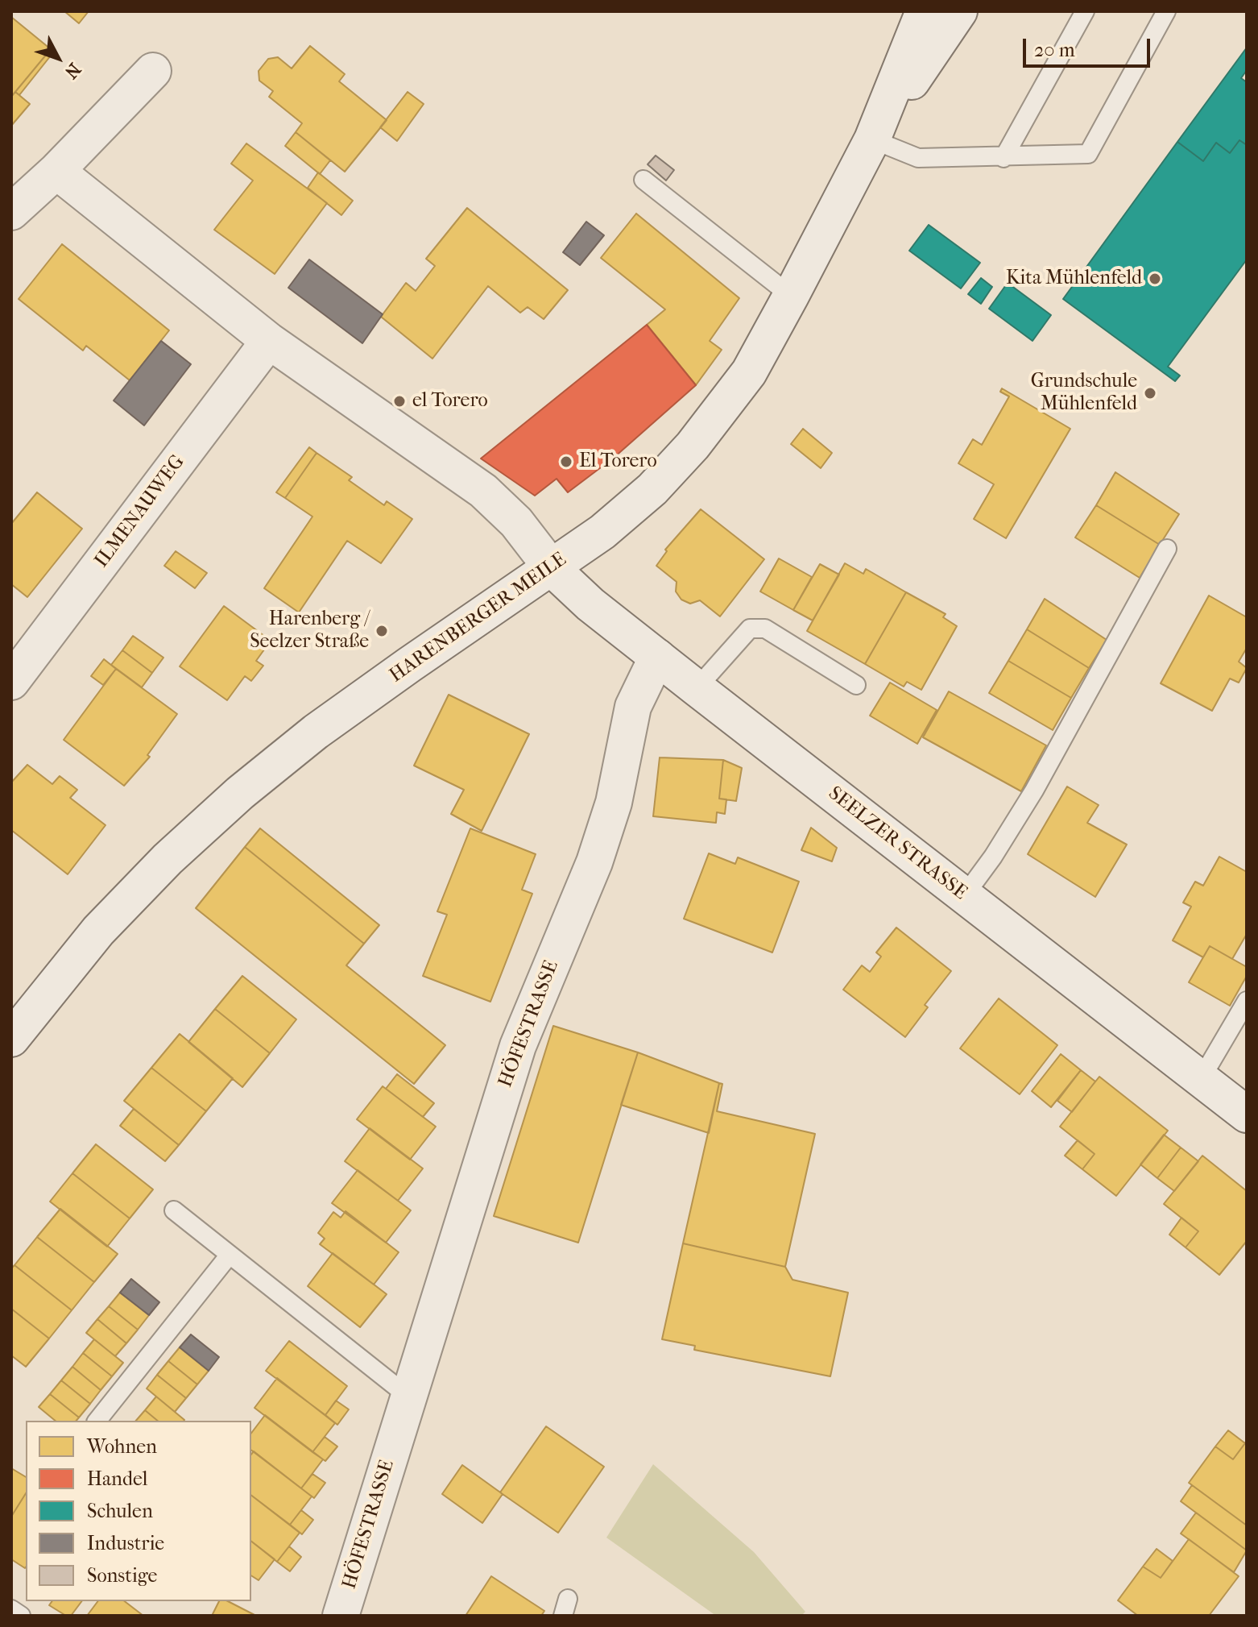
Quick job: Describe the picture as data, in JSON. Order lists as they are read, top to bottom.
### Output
{
  "streets": {
    "main road": [
      "ILMENAUWEG",
      "HARENBERGER MEILE",
      "SEELZER STRASSE",
      "HÖFESTRASSE"
    ]
  },
  "crossings": [
    ["HARENBERGER MEILE", "SEELZER STRASSE"],
    ["SEELZER STRASSE", "HÖFESTRASSE"]
  ],
  "places": [
    "Kita Mühlenfeld",
    "Grundschule Mühlenfeld",
    "el Torero",
    "El Torero",
    "Harenberg / Seelzer Straße"
  ],
  "legend": [
    "Wohnen",
    "Handel",
    "Schulen",
    "Industrie",
    "Sonstige"
  ],
  "scale_bar": "20 m",
  "north": "bottom right"
}
